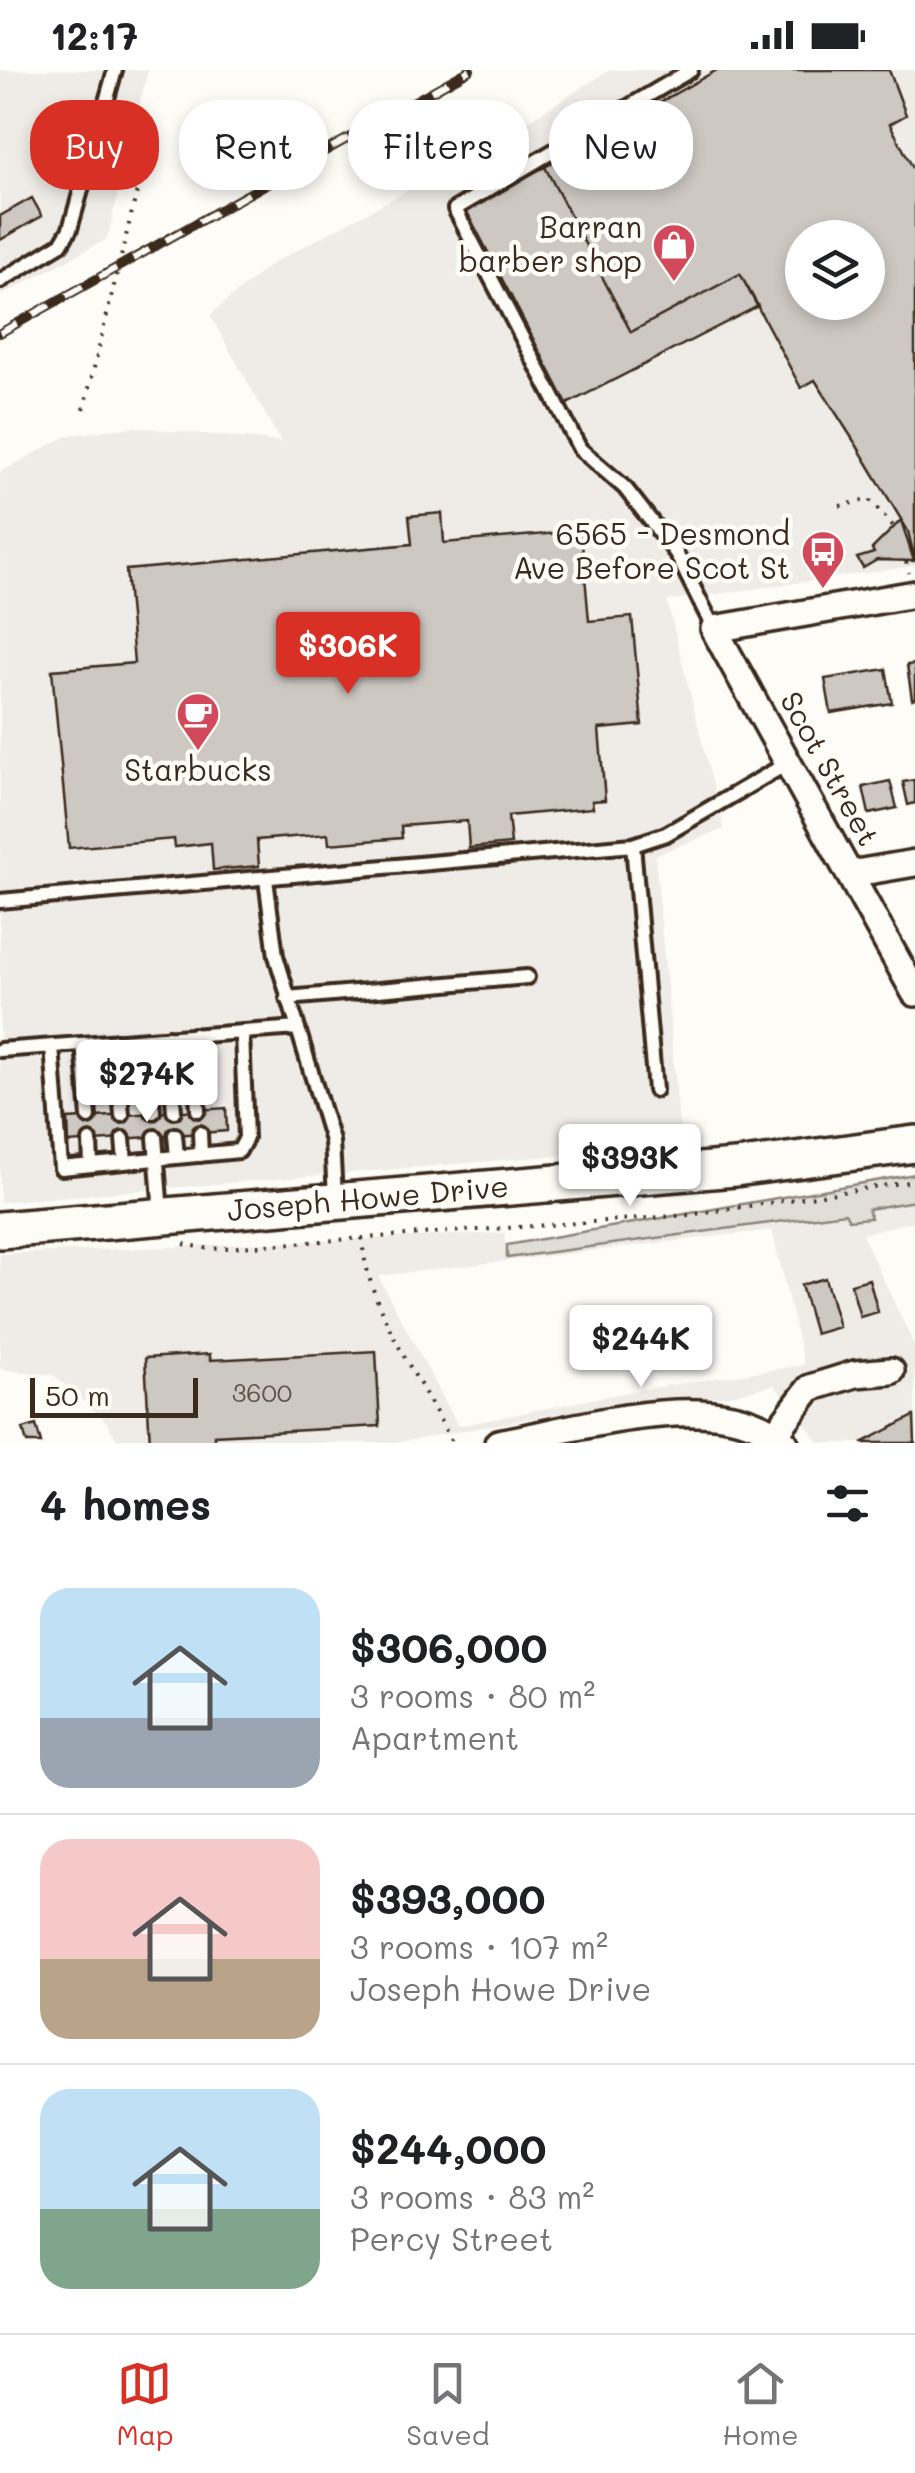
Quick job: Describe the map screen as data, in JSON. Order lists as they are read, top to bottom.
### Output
{
  "streets": {
    "main road": ["Joseph Howe Drive"],
    "street": ["Scot Street"]
  },
  "places": {
    "shop": ["Barran barber shop"],
    "bus stop": ["6565 - Desmond Ave Before Scot St"],
    "cafe": ["Starbucks"]
  },
  "house_numbers": ["3600"],
  "scale_bar": "50 m",
  "page": {
    "status": "12:17",
    "chip": [
      "Buy",
      "Rent",
      "Filters",
      "New"
    ],
    "price": [
      "$306K",
      "$274K",
      "$393K",
      "$244K"
    ],
    "scale": "50 m",
    "heading": "4 homes",
    "list": [
      {
        "name": "$306,000",
        "note": "3 rooms · 80 m² · Apartment"
      },
      {
        "name": "$393,000",
        "note": "3 rooms · 107 m² · Joseph Howe Drive"
      },
      {
        "name": "$244,000",
        "note": "3 rooms · 83 m² · Percy Street"
      }
    ],
    "tabs": ["Map", "Saved", "Home"]
  }
}
